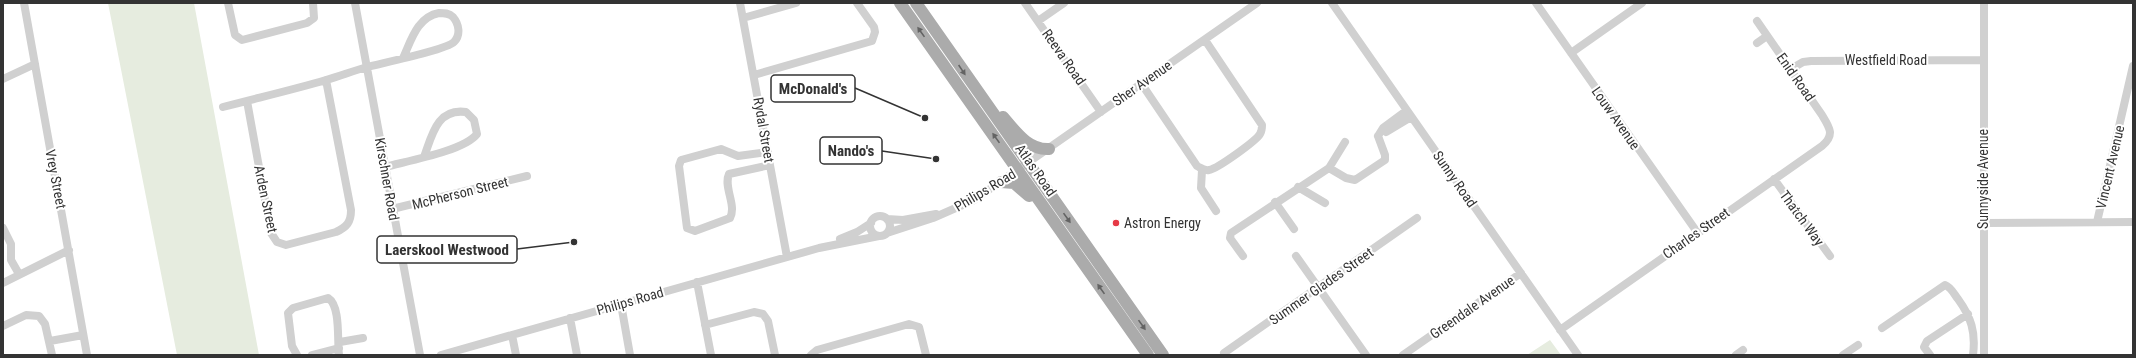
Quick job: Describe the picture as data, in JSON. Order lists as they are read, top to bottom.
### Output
{
  "streets": {
    "main road": ["Atlas Road"],
    "street": [
      "Reeva Road",
      "Westfield Road",
      "Enid Road",
      "Sher Avenue",
      "Louw Avenue",
      "Rydal Street",
      "Vincent Avenue",
      "Vrey Street",
      "Kirschner Road",
      "Sunny Road",
      "Sunnyside Avenue",
      "Philips Road",
      "McPherson Street",
      "Arden Street",
      "Thatch Way",
      "Charles Street",
      "Summer Glades Street",
      "Greendale Avenue"
    ]
  },
  "crossings": [
    ["Reeva Road", "Sher Avenue"],
    ["Westfield Road", "Enid Road"],
    ["Westfield Road", "Sunnyside Avenue"],
    ["Enid Road", "Charles Street"],
    ["Sher Avenue", "Atlas Road"],
    ["Sher Avenue", "Philips Road"],
    ["Louw Avenue", "Charles Street"],
    ["Rydal Street", "Philips Road"],
    ["Atlas Road", "Philips Road"],
    ["Kirschner Road", "McPherson Street"],
    ["Sunny Road", "Charles Street"],
    ["Sunny Road", "Greendale Avenue"],
    ["Thatch Way", "Charles Street"]
  ],
  "places": [
    "McDonald's",
    "Nando's",
    "Astron Energy",
    "Laerskool Westwood"
  ]
}
